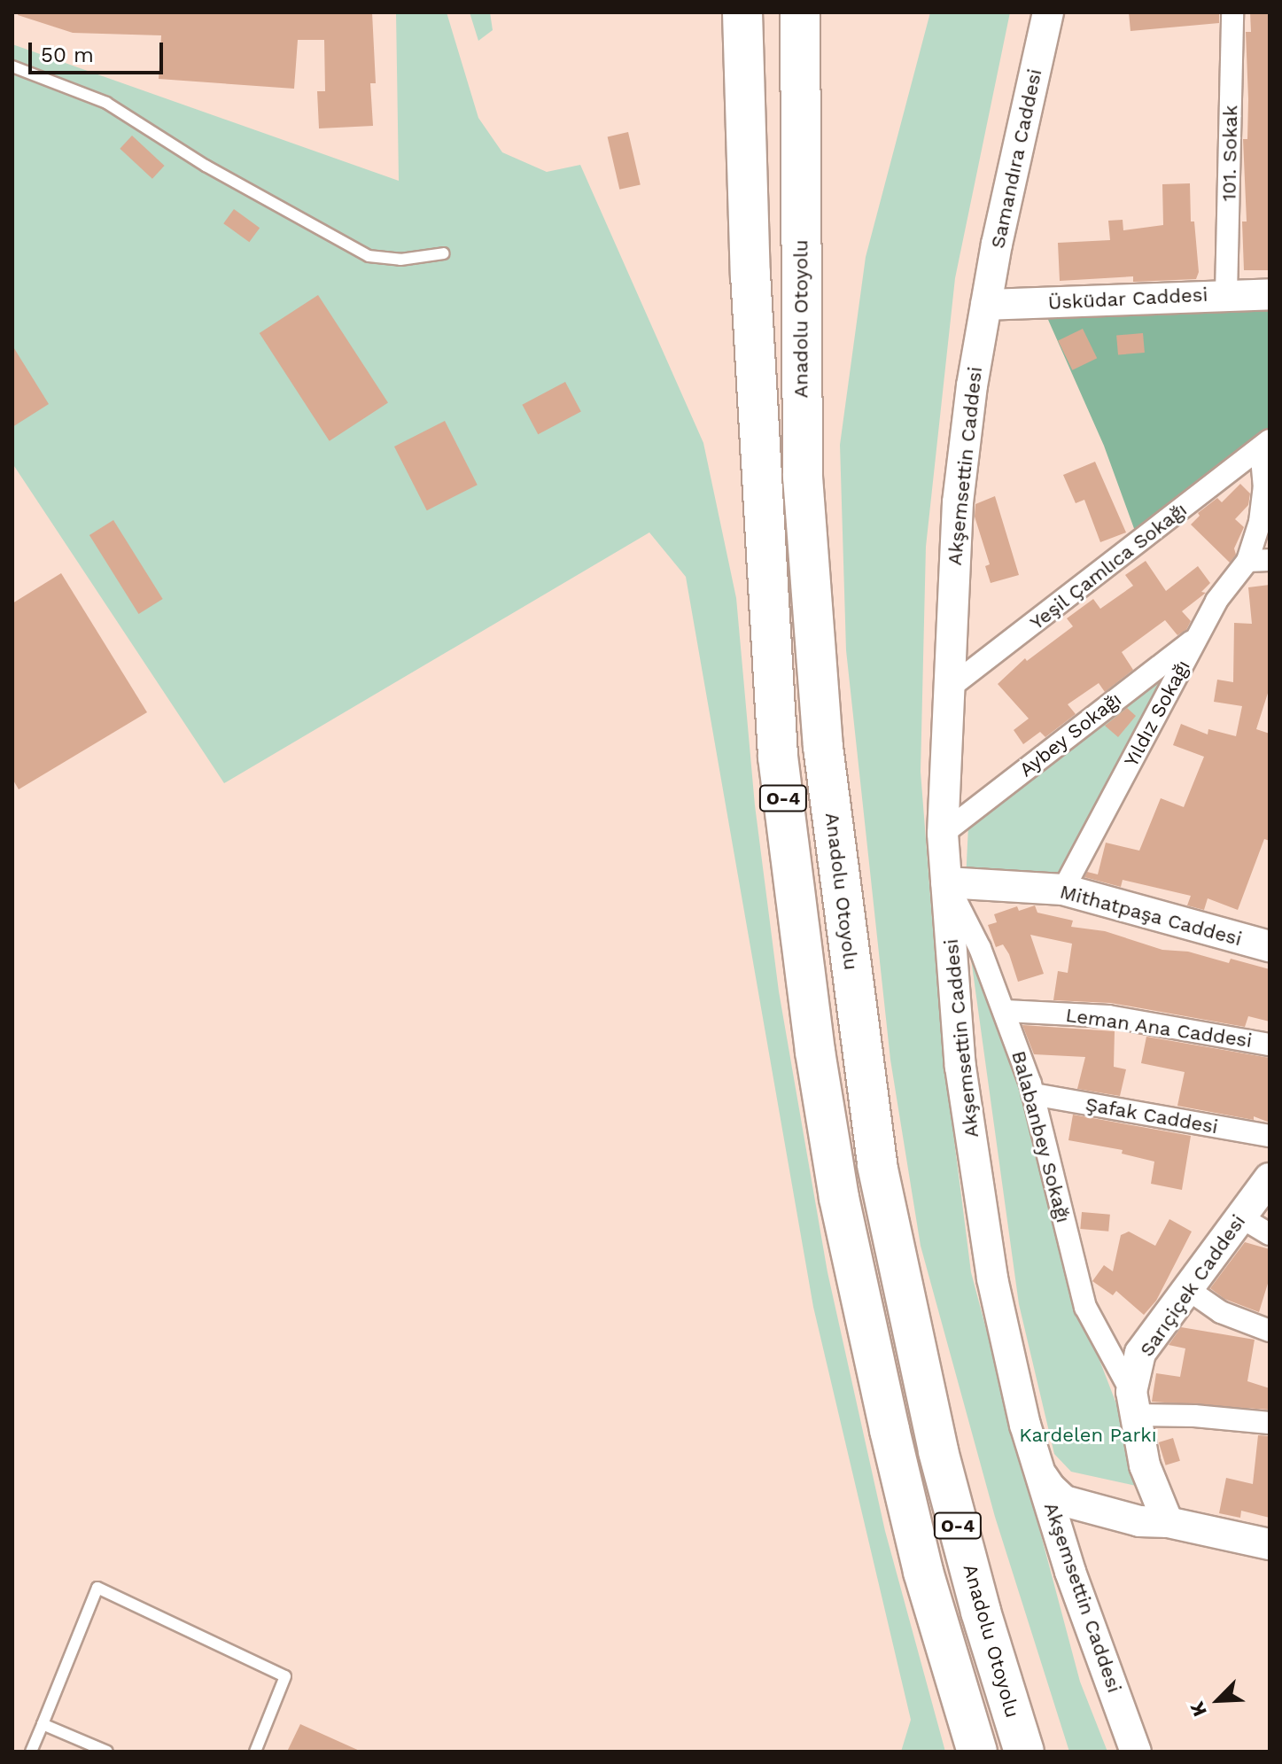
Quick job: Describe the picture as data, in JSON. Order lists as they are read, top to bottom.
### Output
{
  "streets": {
    "highway": ["Anadolu Otoyolu", "O-4"],
    "main road": [
      "Samandıra Caddesi",
      "Üsküdar Caddesi",
      "Akşemsettin Caddesi",
      "Mithatpaşa Caddesi",
      "Sarıçiçek Caddesi"
    ],
    "street": [
      "101. Sokak",
      "Yeşil Çamlıca Sokağı",
      "Yıldız Sokağı",
      "Aybey Sokağı",
      "Leman Ana Caddesi",
      "Şafak Caddesi",
      "Balabanbey Sokağı"
    ]
  },
  "crossings": [
    ["101. Sokak", "Üsküdar Caddesi"],
    ["Samandıra Caddesi", "Üsküdar Caddesi"],
    ["Samandıra Caddesi", "Akşemsettin Caddesi"],
    ["Üsküdar Caddesi", "Akşemsettin Caddesi"],
    ["Akşemsettin Caddesi", "Yeşil Çamlıca Sokağı"],
    ["Akşemsettin Caddesi", "Aybey Sokağı"],
    ["Akşemsettin Caddesi", "Mithatpaşa Caddesi"],
    ["Akşemsettin Caddesi", "Balabanbey Sokağı"],
    ["Yıldız Sokağı", "Aybey Sokağı"],
    ["Yıldız Sokağı", "Mithatpaşa Caddesi"],
    ["Mithatpaşa Caddesi", "Balabanbey Sokağı"],
    ["Leman Ana Caddesi", "Balabanbey Sokağı"],
    ["Şafak Caddesi", "Balabanbey Sokağı"],
    ["Balabanbey Sokağı", "Sarıçiçek Caddesi"]
  ],
  "parks": ["Kardelen Parkı"],
  "scale_bar": "50 m",
  "north": "bottom left"
}
